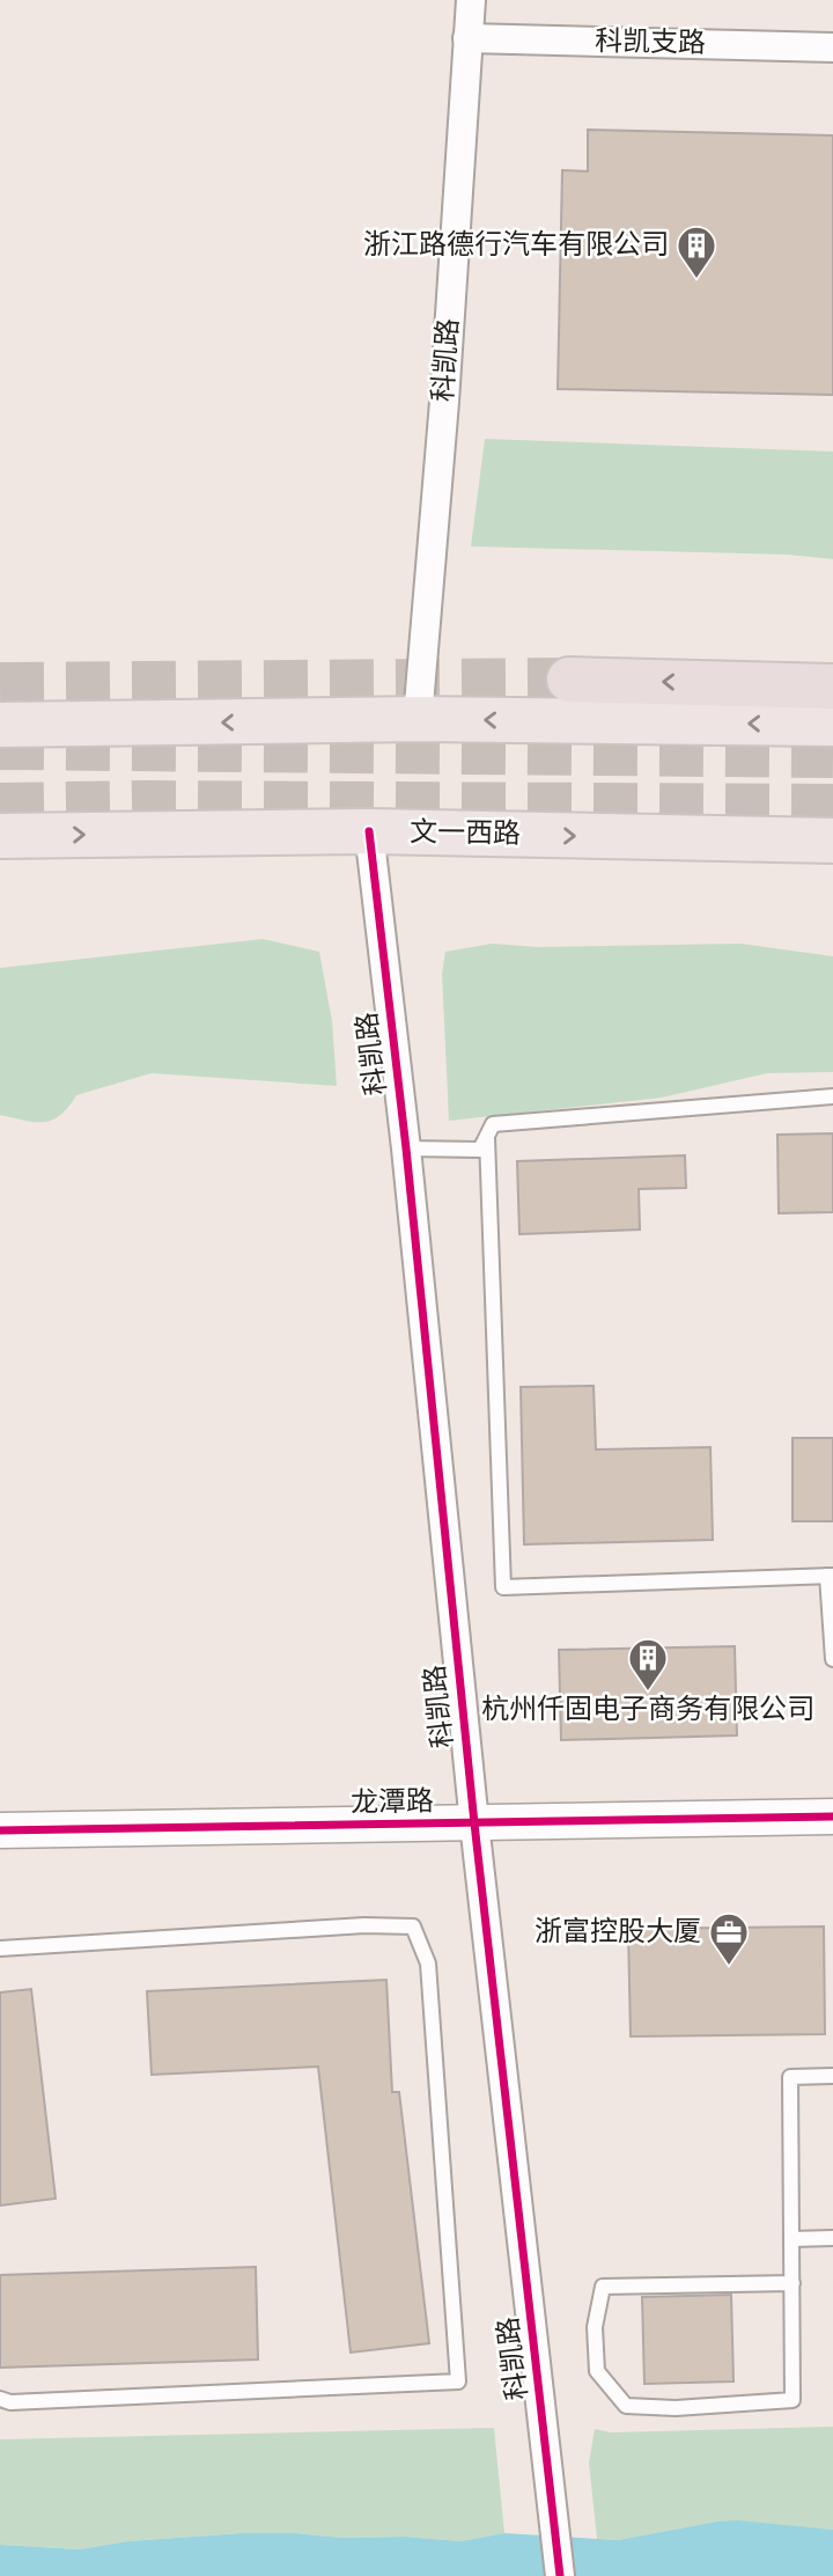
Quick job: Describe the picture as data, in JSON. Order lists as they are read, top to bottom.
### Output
{
  "streets": {
    "main road": ["文一西路"],
    "street": ["科凯支路", "科凯路", "龙潭路"]
  },
  "crossings": [
    ["科凯支路", "科凯路"],
    ["科凯路", "文一西路"],
    ["科凯路", "龙潭路"]
  ],
  "places": {
    "building": ["浙江路德行汽车有限公司", "杭州仟固电子商务有限公司"],
    "office": ["浙富控股大厦"]
  }
}
